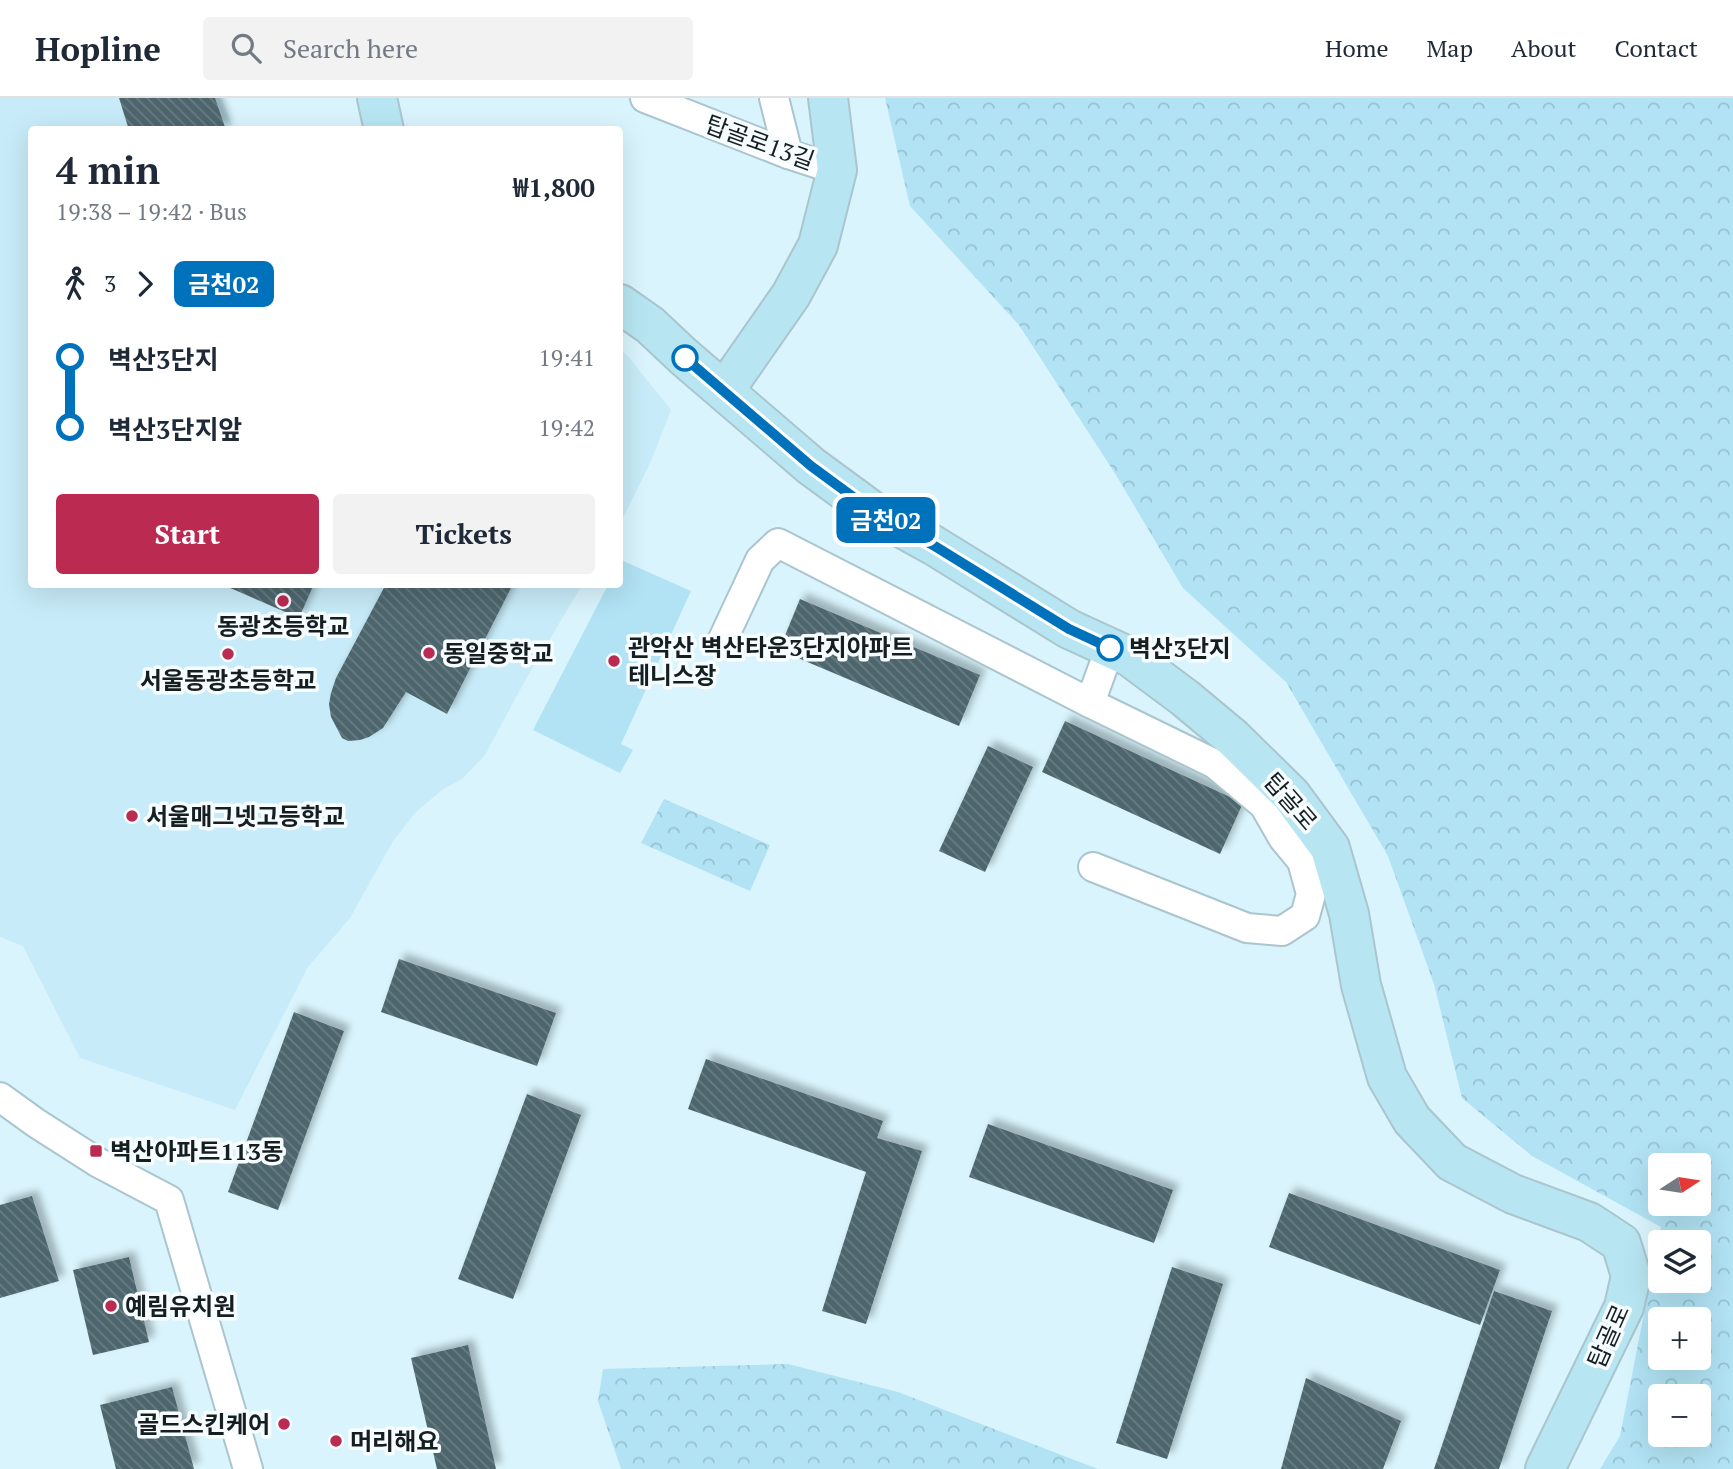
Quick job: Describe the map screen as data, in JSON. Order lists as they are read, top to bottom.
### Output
{
  "streets": {
    "street": ["탑골로13길", "탑골로"]
  },
  "places": {
    "other": [
      "동광초등학교",
      "벽산3단지",
      "동일중학교",
      "서울동광초등학교",
      "관악산 벽산타운3단지아파트 테니스장",
      "서울매그넷고등학교",
      "예림유치원",
      "골드스킨케어",
      "머리해요"
    ],
    "transit": ["벽산아파트113동"]
  },
  "lines": ["bus line 금천02"],
  "north": "right",
  "page": {
    "header": "Hopline",
    "search": "Search here",
    "nav": [
      "Home",
      "Map",
      "About",
      "Contact"
    ],
    "on_map": "금천02",
    "heading": ["4 min", "19:38 – 19:42 · Bus", "₩1,800"],
    "legs": ["3", "금천02"],
    "list": [
      {
        "name": "벽산3단지",
        "value": "19:41"
      },
      {
        "name": "벽산3단지앞",
        "value": "19:42"
      }
    ],
    "buttons": ["Start", "Tickets"],
    "map_buttons": ["+", "−"]
  }
}
